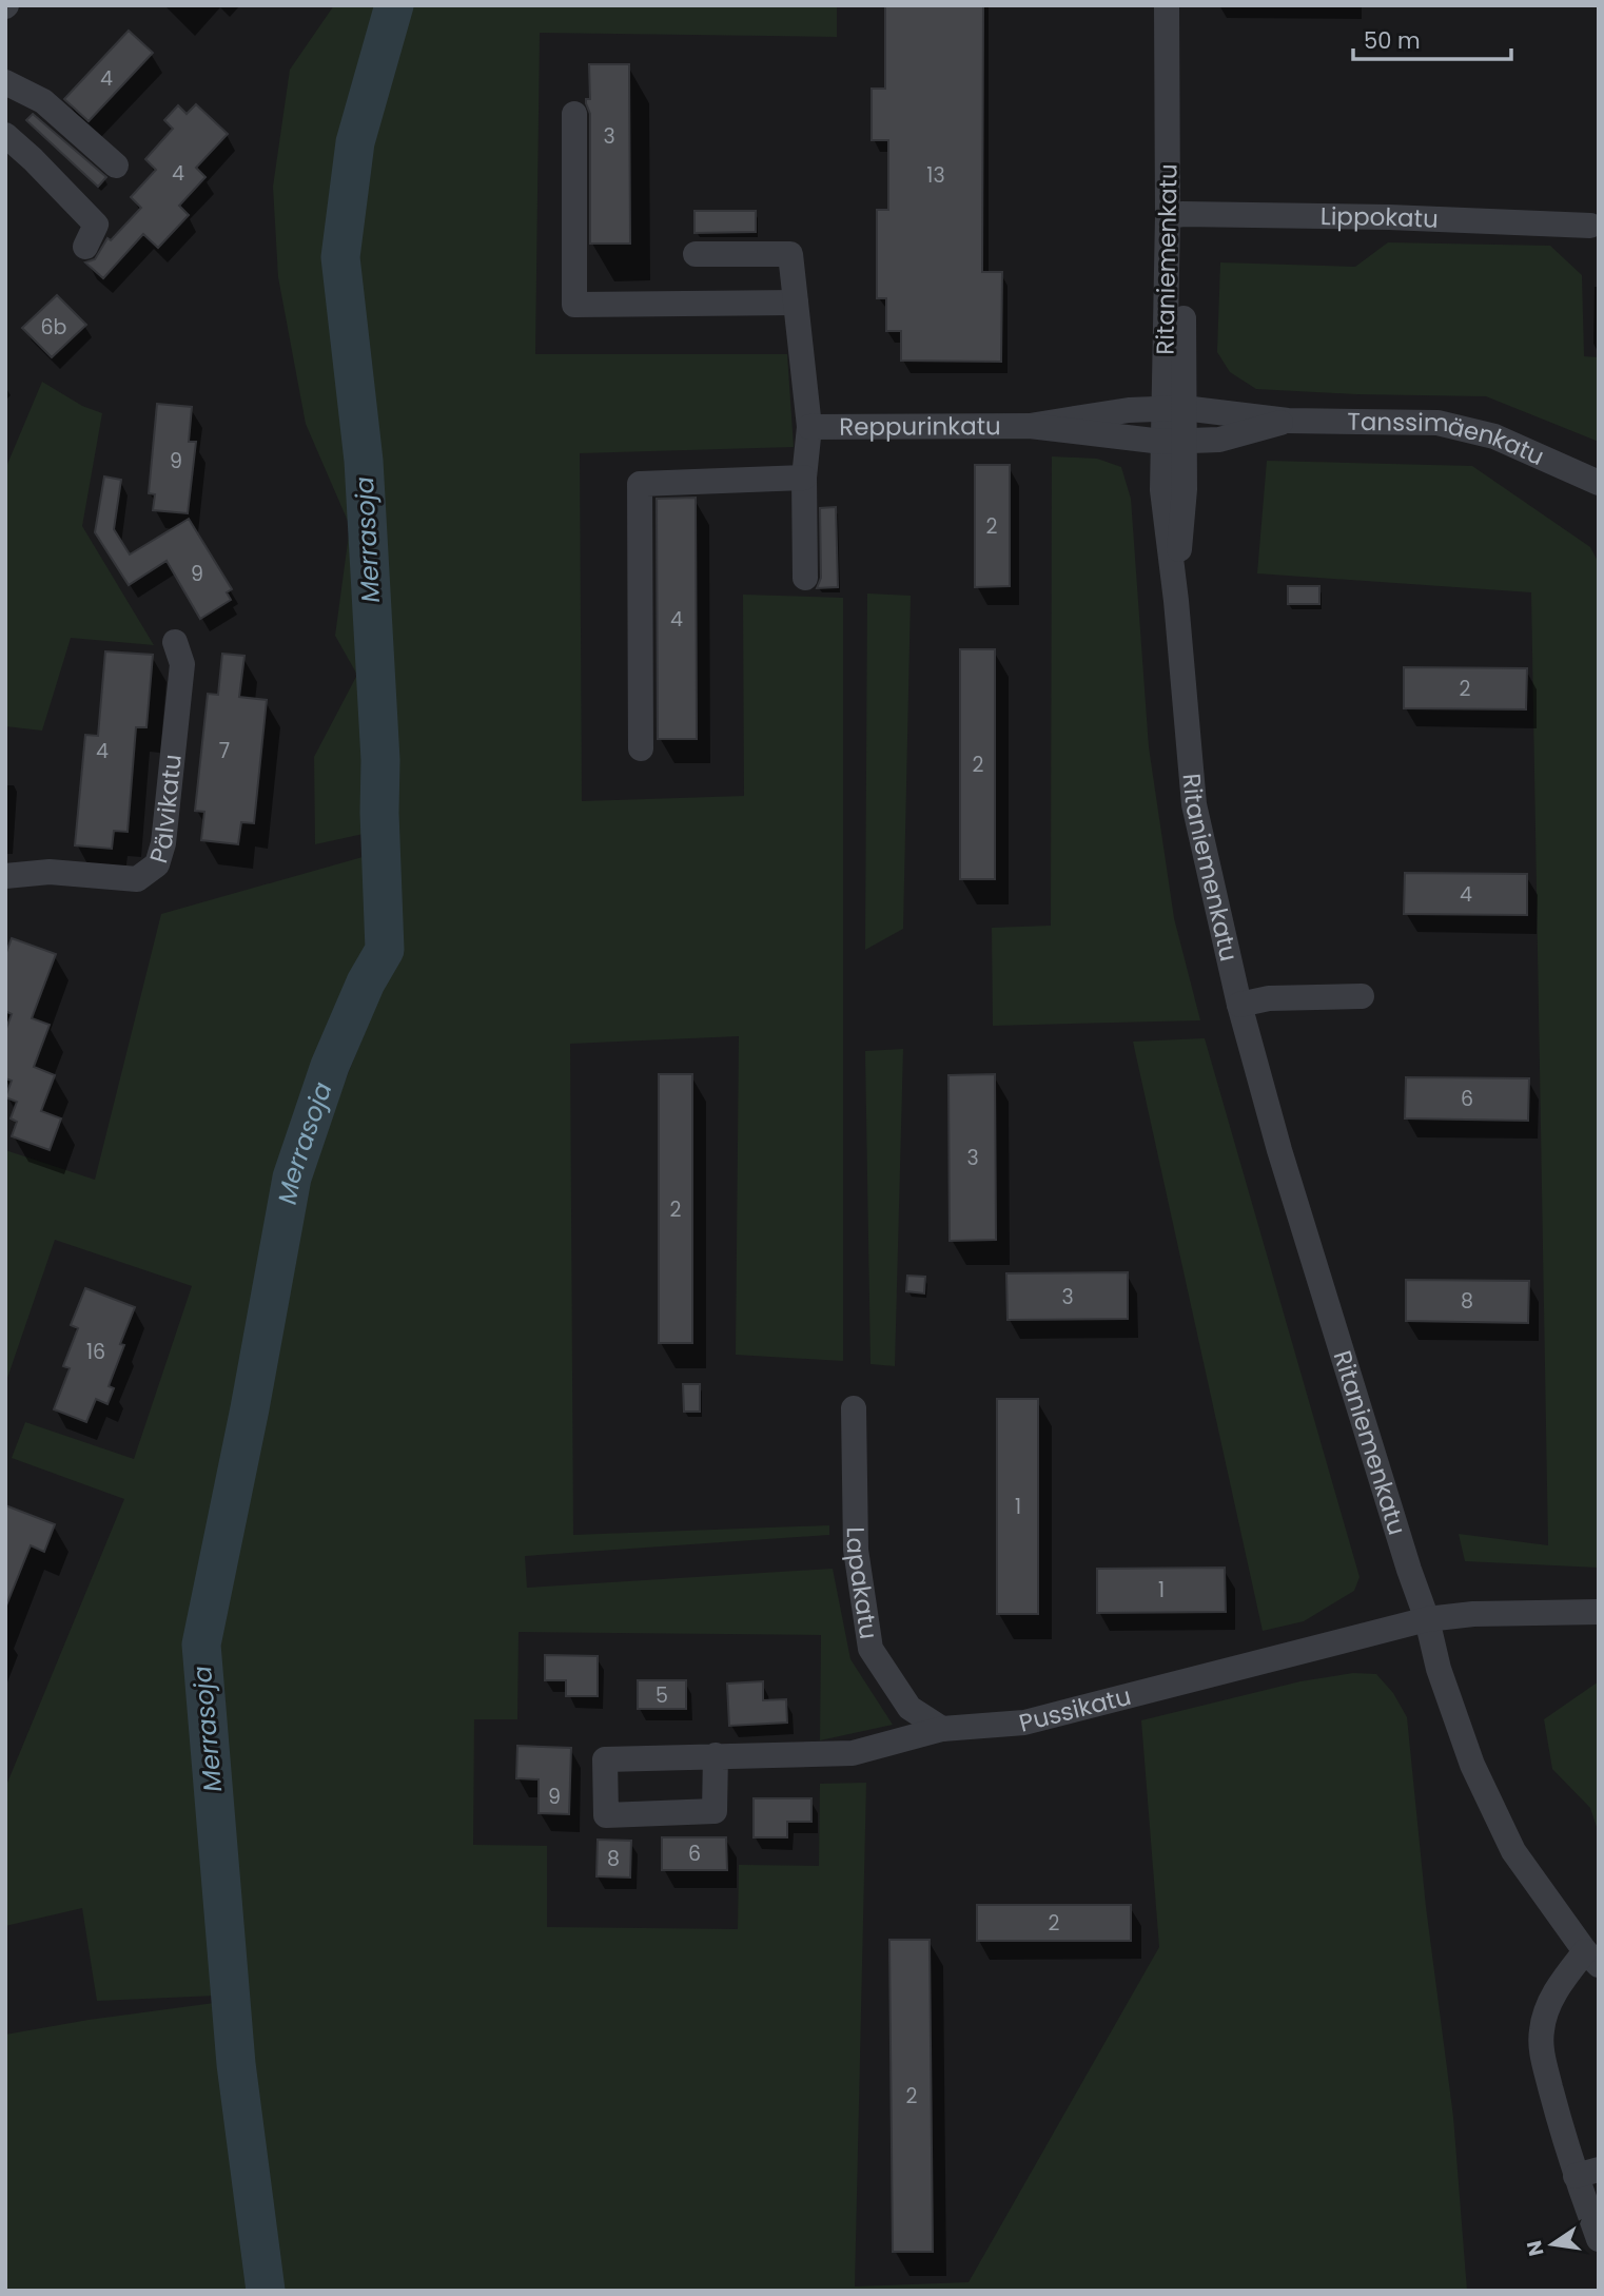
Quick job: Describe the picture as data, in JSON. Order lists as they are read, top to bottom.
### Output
{
  "streets": {
    "street": [
      "Lippokatu",
      "Ritaniemenkatu",
      "Reppurinkatu",
      "Tanssimäenkatu",
      "Pälvikatu",
      "Lapakatu",
      "Pussikatu"
    ]
  },
  "crossings": [
    ["Lippokatu", "Ritaniemenkatu"],
    ["Ritaniemenkatu", "Reppurinkatu"],
    ["Ritaniemenkatu", "Tanssimäenkatu"],
    ["Ritaniemenkatu", "Pussikatu"],
    ["Reppurinkatu", "Tanssimäenkatu"],
    ["Lapakatu", "Pussikatu"]
  ],
  "water": ["Merrasoja"],
  "house_numbers": [
    "4",
    "3",
    "4",
    "13",
    "6b",
    "9",
    "2",
    "9",
    "4",
    "2",
    "4",
    "7",
    "2",
    "4",
    "6",
    "3",
    "2",
    "3",
    "8",
    "16",
    "1",
    "1",
    "5",
    "9",
    "6",
    "8",
    "2",
    "2"
  ],
  "scale_bar": "50 m",
  "north": "left"
}
